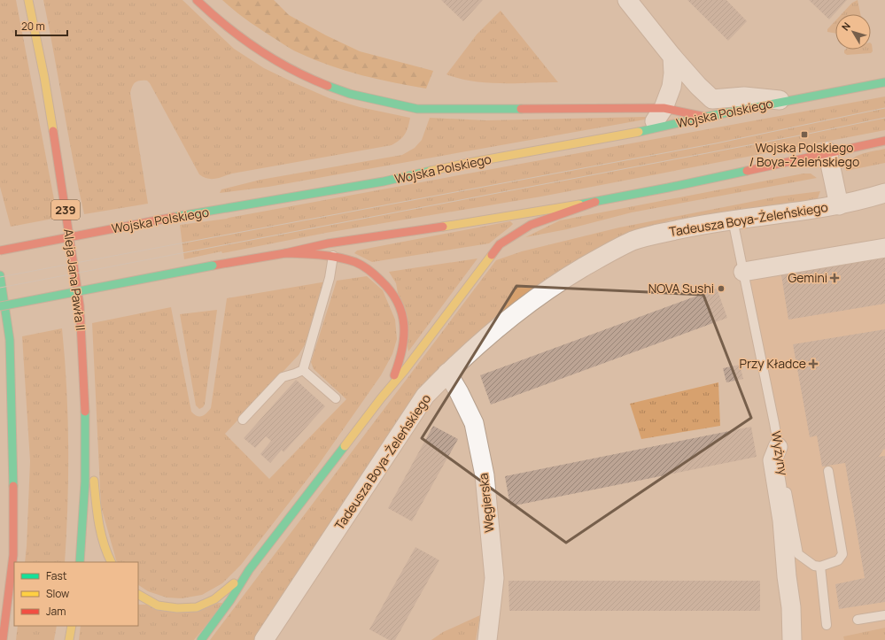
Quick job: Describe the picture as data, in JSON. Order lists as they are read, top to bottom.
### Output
{
  "streets": {
    "main road": ["Wojska Polskiego", "239", "Aleja Jana Pawła II"],
    "street": ["Tadeusza Boya-Żeleńskiego", "Węgierska"],
    "lane": ["Wyżyny"]
  },
  "crossings": [
    ["Tadeusza Boya-Żeleńskiego", "Wyżyny"],
    ["Tadeusza Boya-Żeleńskiego", "Węgierska"]
  ],
  "places": {
    "transit": ["Wojska Polskiego / Boya-Żeleńskiego"],
    "health": ["Gemini", "Przy Kładce"],
    "other": ["NOVA Sushi"]
  },
  "legend": ["Fast", "Slow", "Jam"],
  "scale_bar": "20 m",
  "north": "top left"
}
